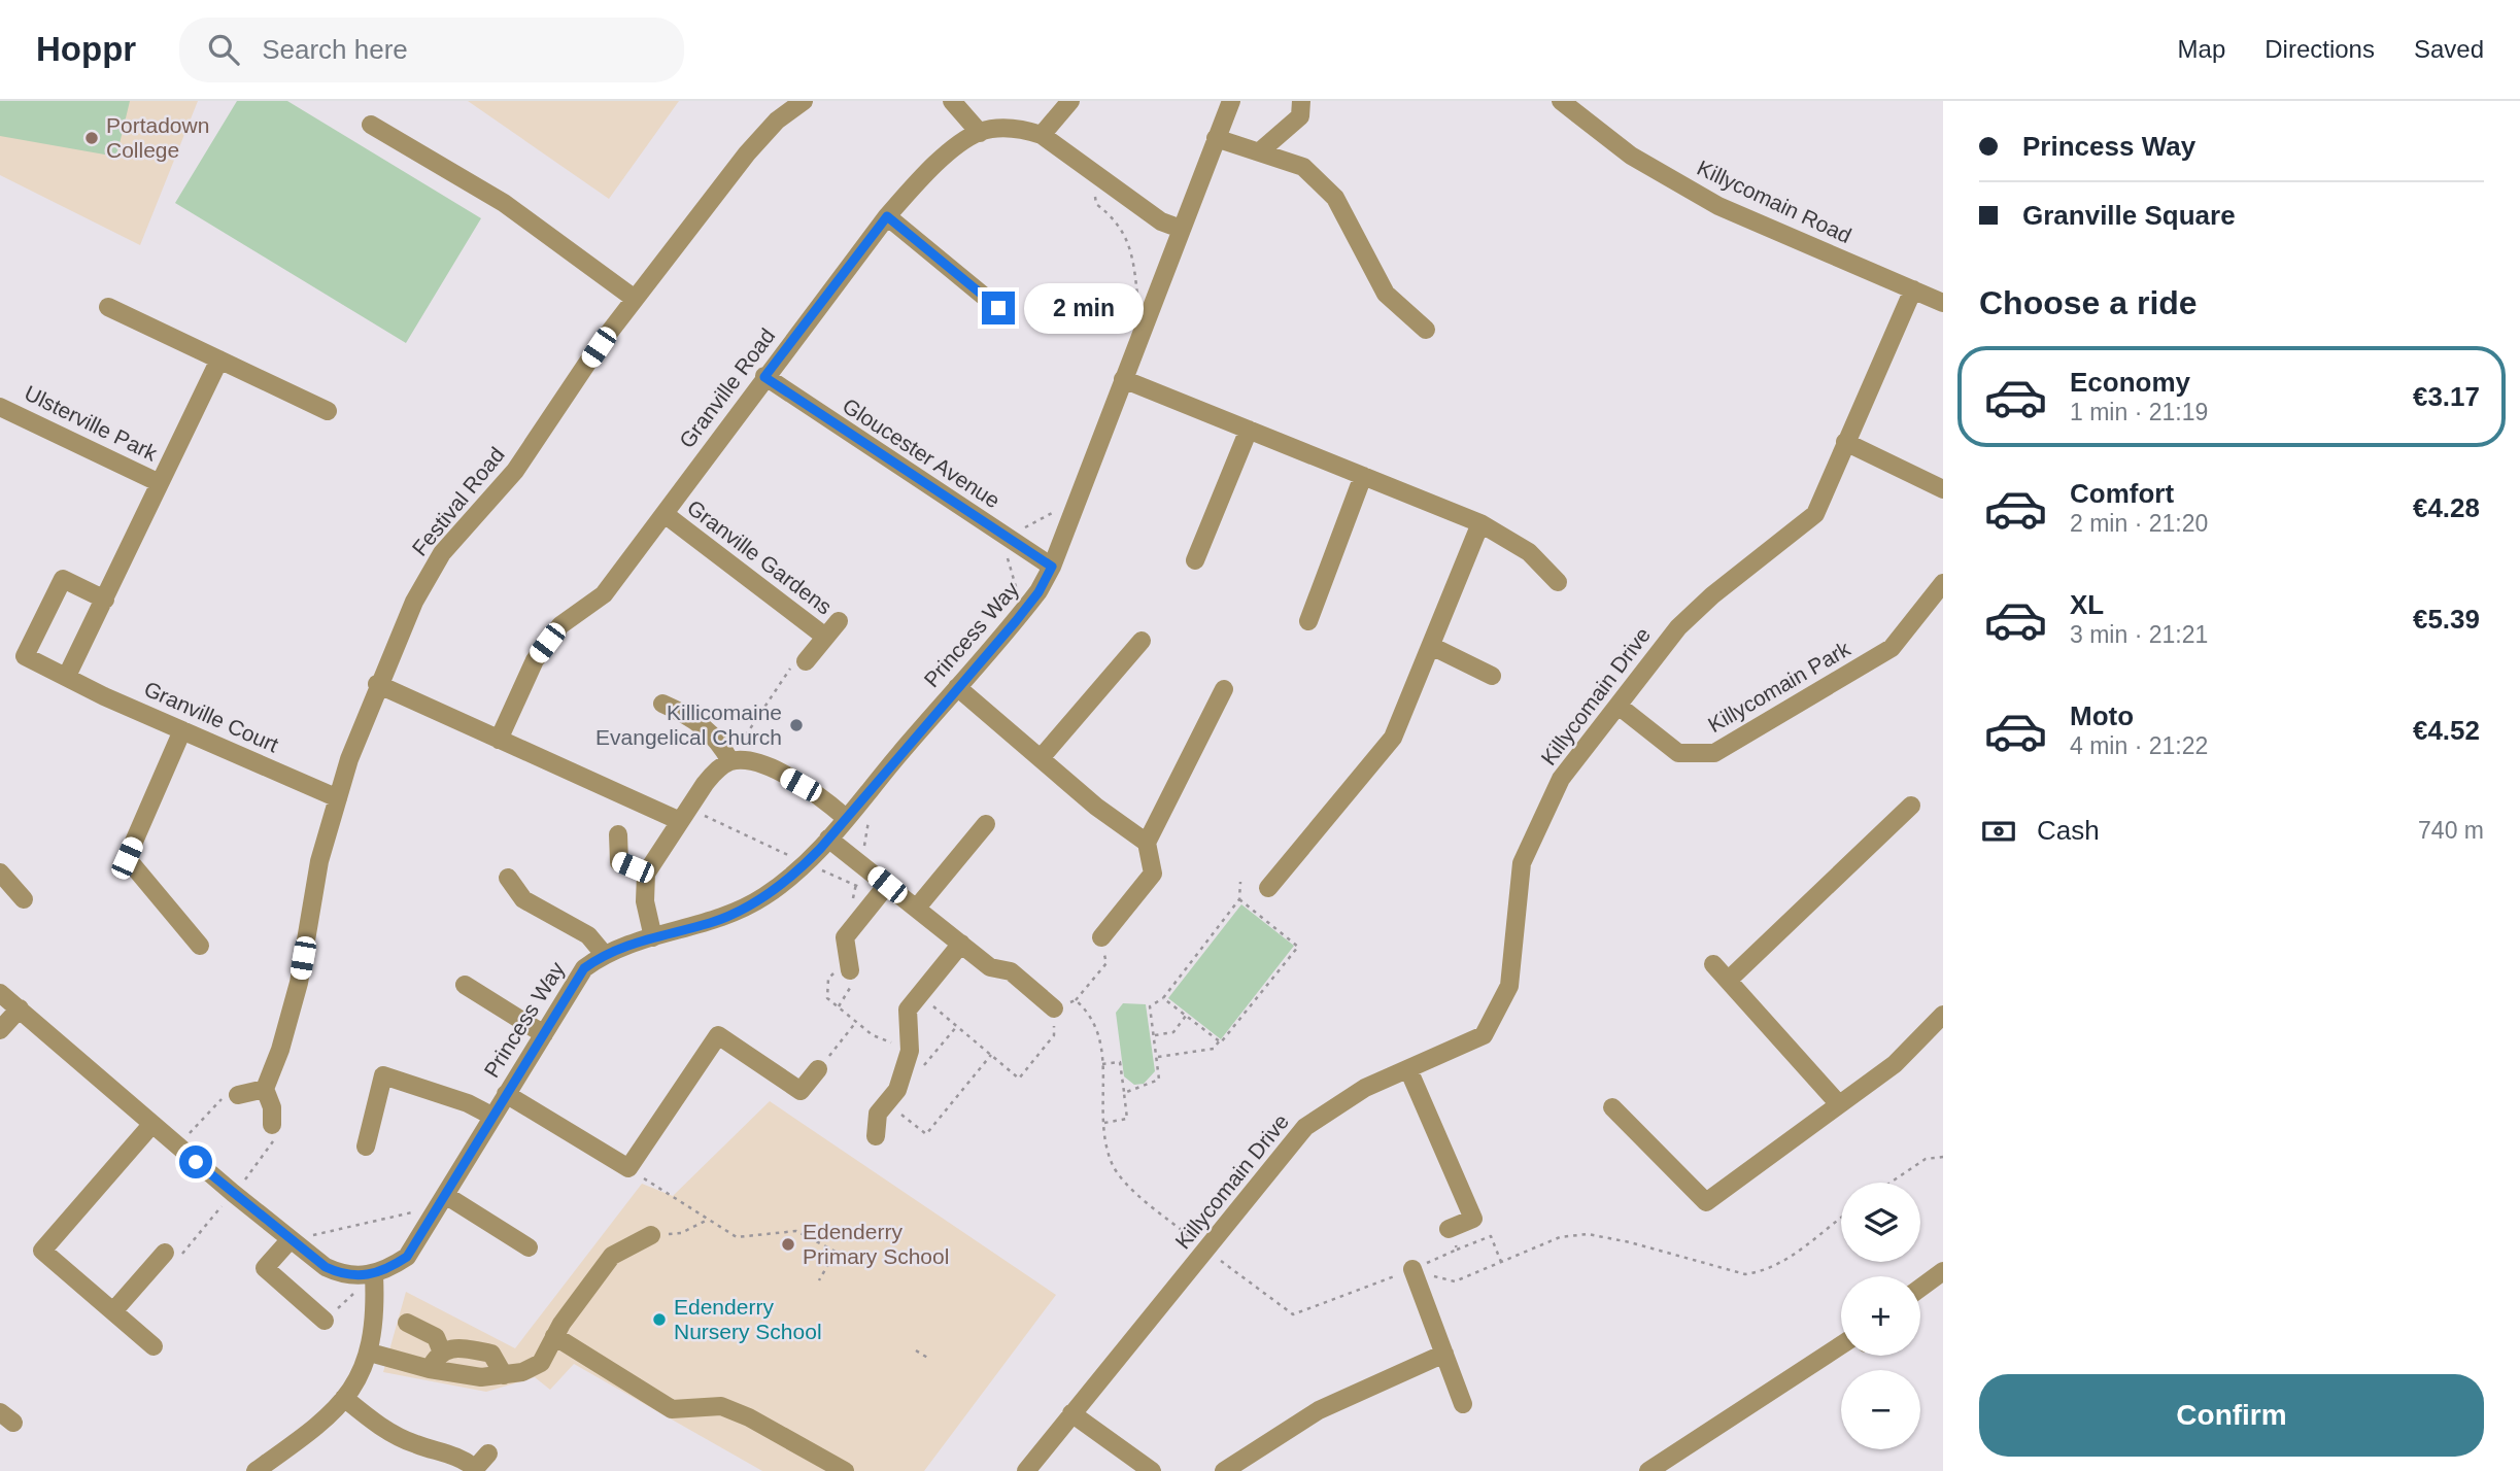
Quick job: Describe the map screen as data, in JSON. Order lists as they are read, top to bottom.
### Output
{
  "streets": {
    "street": [
      "Killycomain Road",
      "Granville Road",
      "Ulsterville Park",
      "Gloucester Avenue",
      "Festival Road",
      "Granville Gardens",
      "Princess Way",
      "Killycomain Park",
      "Killycomain Drive",
      "Granville Court"
    ]
  },
  "crossings": [
    ["Killycomain Road", "Killycomain Drive"],
    ["Granville Road", "Gloucester Avenue"],
    ["Granville Road", "Granville Gardens"],
    ["Gloucester Avenue", "Princess Way"],
    ["Festival Road", "Granville Court"],
    ["Killycomain Park", "Killycomain Drive"]
  ],
  "places": [
    "Portadown College",
    "Killicomaine Evangelical Church",
    "Edenderry Primary School",
    "Edenderry Nursery School"
  ],
  "page": {
    "header": "Hoppr",
    "search": "Search here",
    "nav": ["Map", "Directions", "Saved"],
    "banner": ["Princess Way", "Granville Square"],
    "heading": "Choose a ride",
    "bubble": "2 min",
    "list": [
      {
        "name": "Economy",
        "note": "1 min · 21:19",
        "value": "€3.17"
      },
      {
        "name": "Comfort",
        "note": "2 min · 21:20",
        "value": "€4.28"
      },
      {
        "name": "XL",
        "note": "3 min · 21:21",
        "value": "€5.39"
      },
      {
        "name": "Moto",
        "note": "4 min · 21:22",
        "value": "€4.52"
      }
    ],
    "pay": ["Cash", "740 m"],
    "map_buttons": ["+", "−"],
    "buttons": "Confirm"
  }
}
